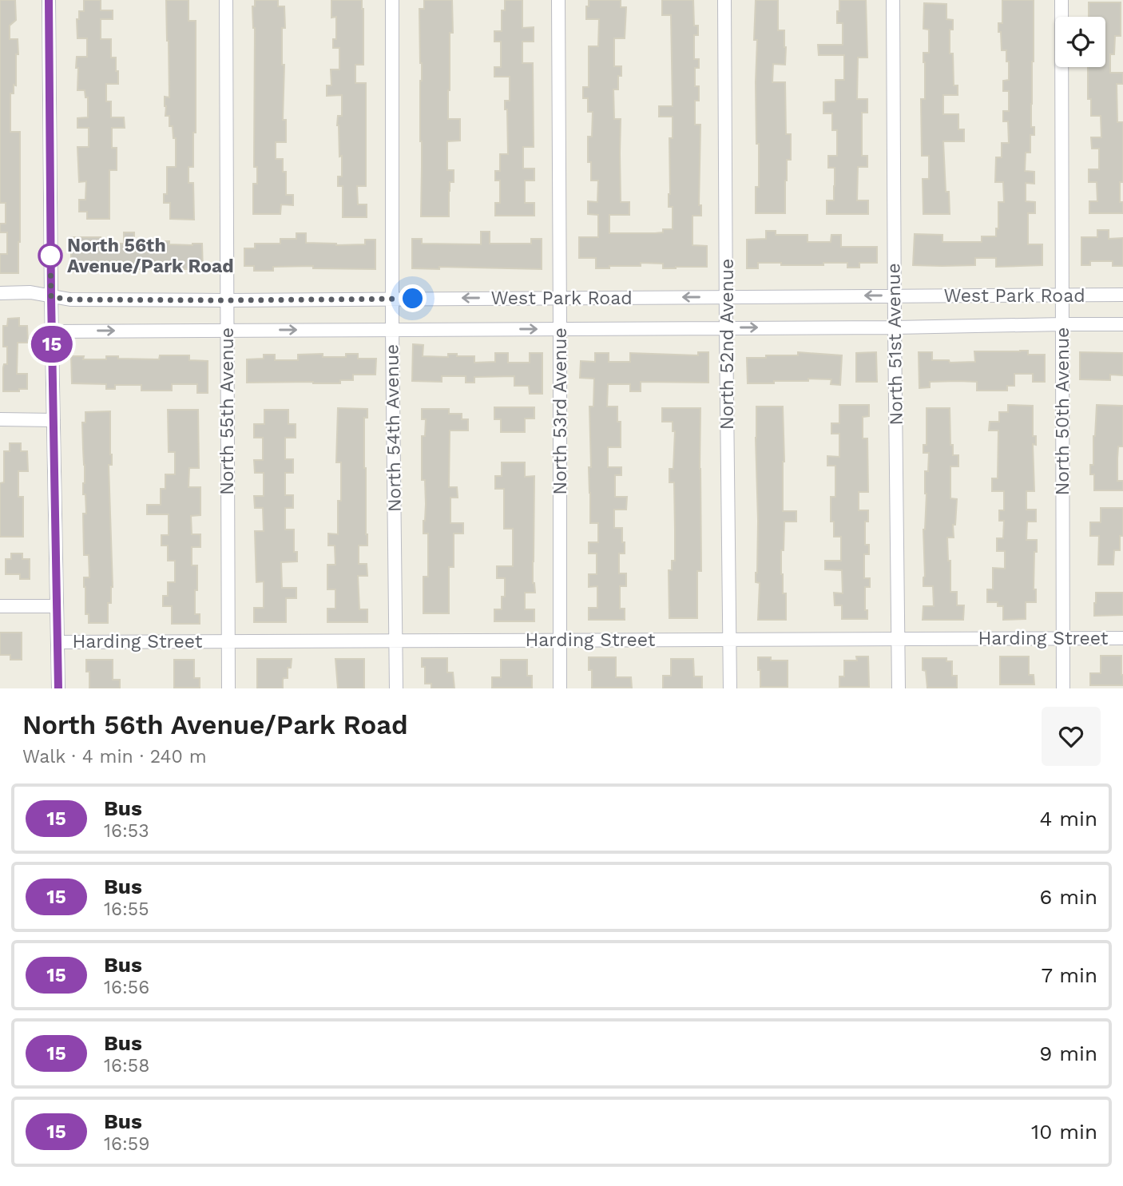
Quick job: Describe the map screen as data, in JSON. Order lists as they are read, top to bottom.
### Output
{
  "streets": {
    "street": [
      "West Park Road",
      "North 52nd Avenue",
      "North 51st Avenue",
      "North 55th Avenue",
      "North 53rd Avenue",
      "North 50th Avenue",
      "North 54th Avenue",
      "Harding Street"
    ]
  },
  "crossings": [
    ["West Park Road", "North 52nd Avenue"],
    ["West Park Road", "North 51st Avenue"],
    ["West Park Road", "North 55th Avenue"],
    ["West Park Road", "North 53rd Avenue"],
    ["West Park Road", "North 50th Avenue"],
    ["West Park Road", "North 54th Avenue"],
    ["North 52nd Avenue", "Harding Street"],
    ["North 51st Avenue", "Harding Street"],
    ["North 55th Avenue", "Harding Street"],
    ["North 53rd Avenue", "Harding Street"],
    ["North 50th Avenue", "Harding Street"],
    ["North 54th Avenue", "Harding Street"]
  ],
  "places": ["North 56th Avenue/Park Road"],
  "lines": ["bus line 15"],
  "page": {
    "on_map": "15",
    "heading": ["North 56th Avenue/Park Road", "Walk · 4 min · 240 m"],
    "list": [
      {
        "mark": "15",
        "name": "Bus",
        "note": "16:53",
        "value": "4 min"
      },
      {
        "mark": "15",
        "name": "Bus",
        "note": "16:55",
        "value": "6 min"
      },
      {
        "mark": "15",
        "name": "Bus",
        "note": "16:56",
        "value": "7 min"
      },
      {
        "mark": "15",
        "name": "Bus",
        "note": "16:58",
        "value": "9 min"
      },
      {
        "mark": "15",
        "name": "Bus",
        "note": "16:59",
        "value": "10 min"
      }
    ]
  }
}
